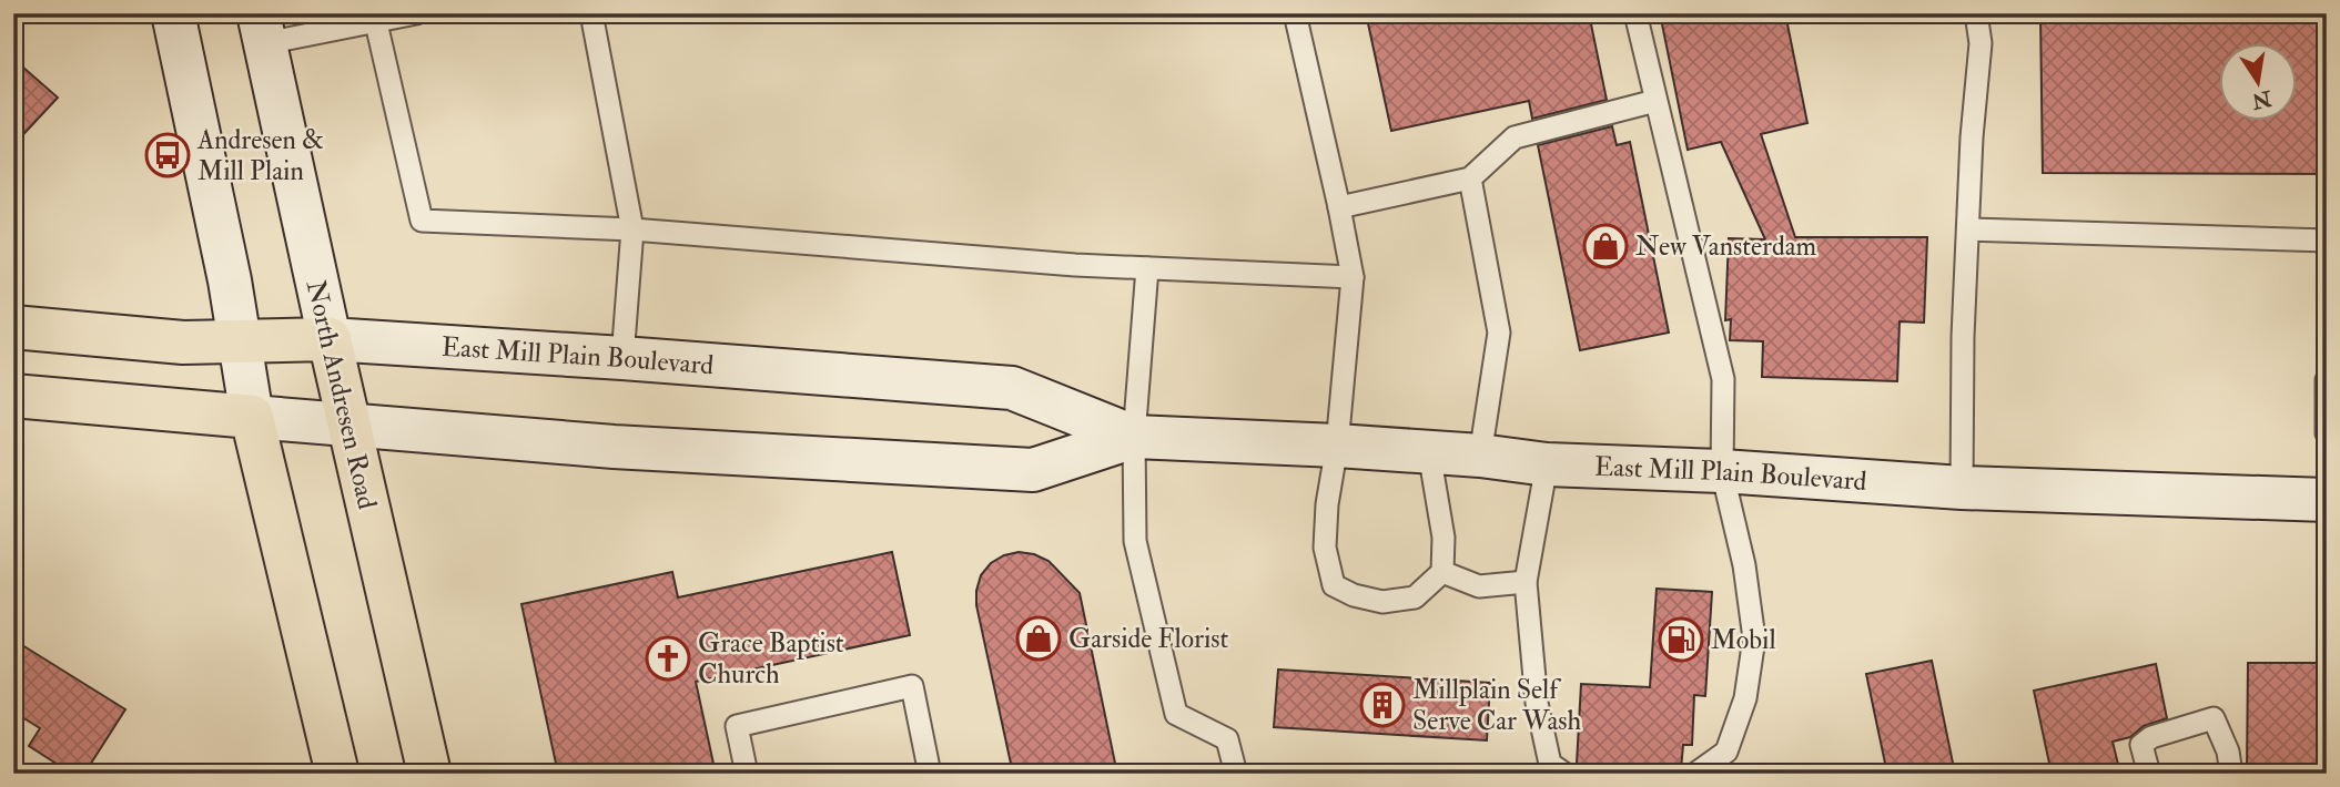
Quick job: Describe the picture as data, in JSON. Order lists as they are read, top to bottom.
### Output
{
  "streets": {
    "main road": ["East Mill Plain Boulevard", "North Andresen Road"]
  },
  "crossings": [
    ["East Mill Plain Boulevard", "North Andresen Road"]
  ],
  "places": {
    "bus stop": ["Andresen & Mill Plain"],
    "shop": ["New Vansterdam", "Garside Florist"],
    "fuel station": ["Mobil"],
    "church": ["Grace Baptist Church"],
    "building": ["Millplain Self Serve Car Wash"]
  },
  "north": "bottom"
}
